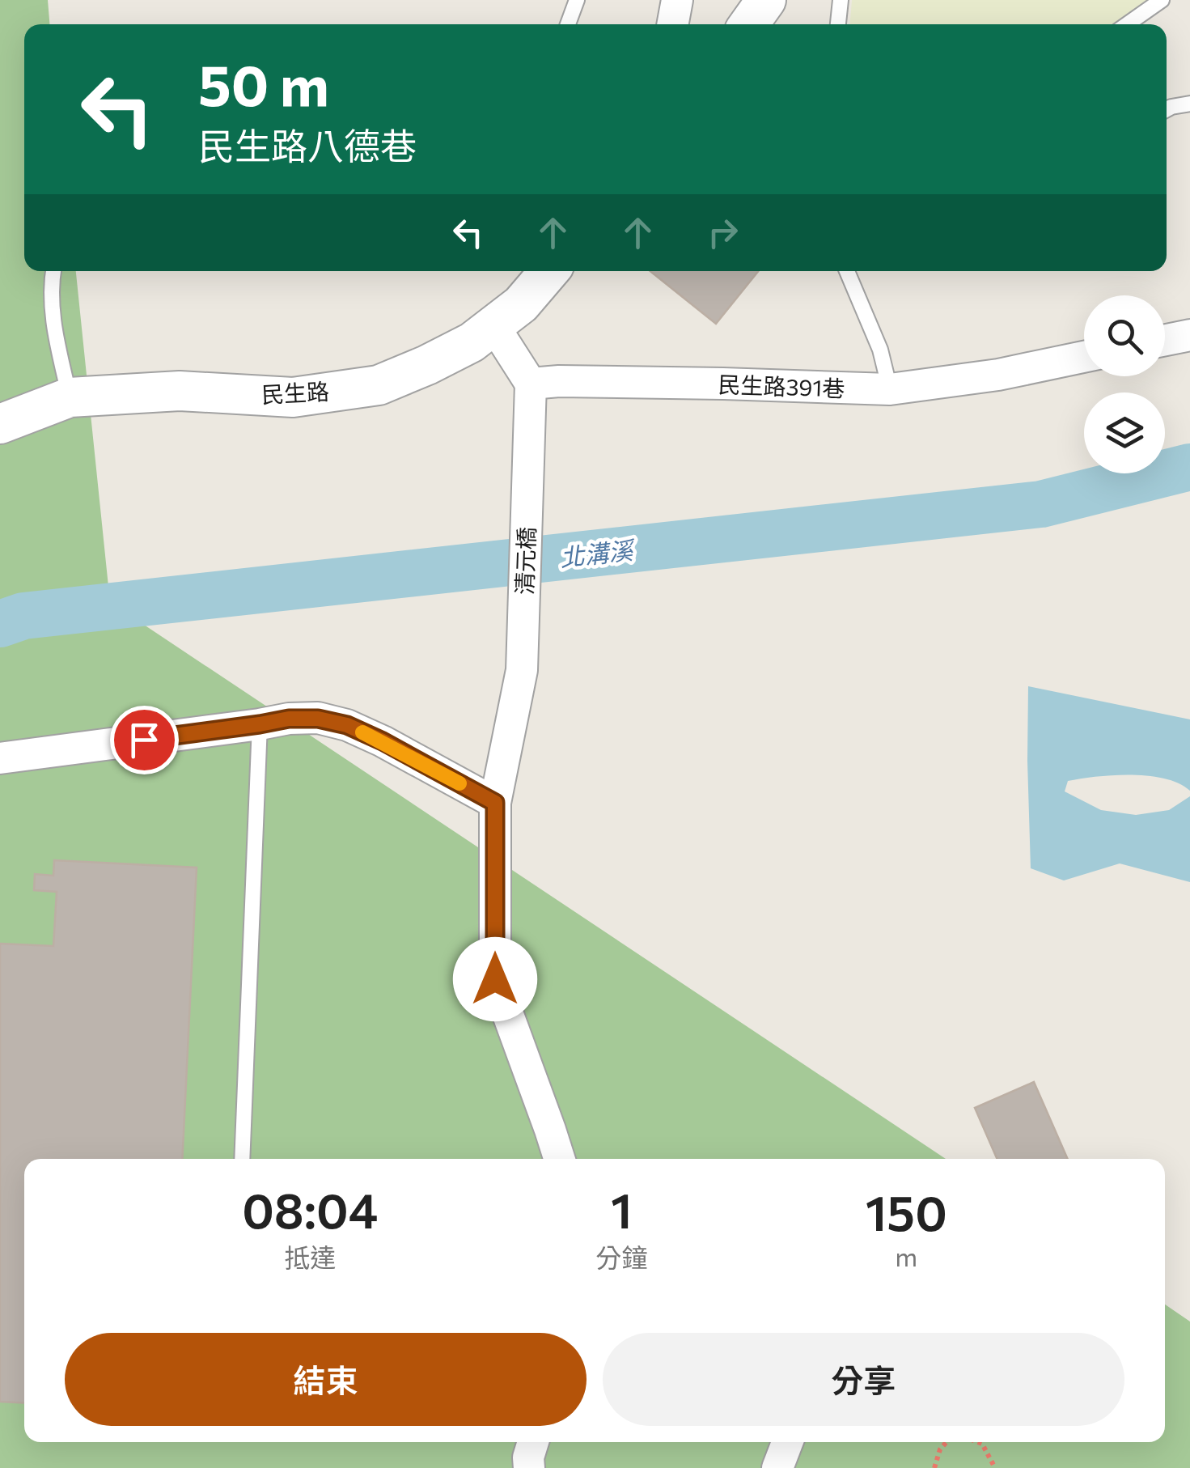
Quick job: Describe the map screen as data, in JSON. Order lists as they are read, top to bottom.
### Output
{
  "streets": {
    "street": ["民生路391巷", "民生路", "清元橋"]
  },
  "crossings": [
    ["民生路391巷", "清元橋"]
  ],
  "water": ["北溝溪"],
  "page": {
    "turn": ["50 m", "民生路八德巷"],
    "eta": [
      "08:04",
      "抵達",
      "1",
      "分鐘",
      "150",
      "m"
    ],
    "buttons": ["結束", "分享"]
  }
}
